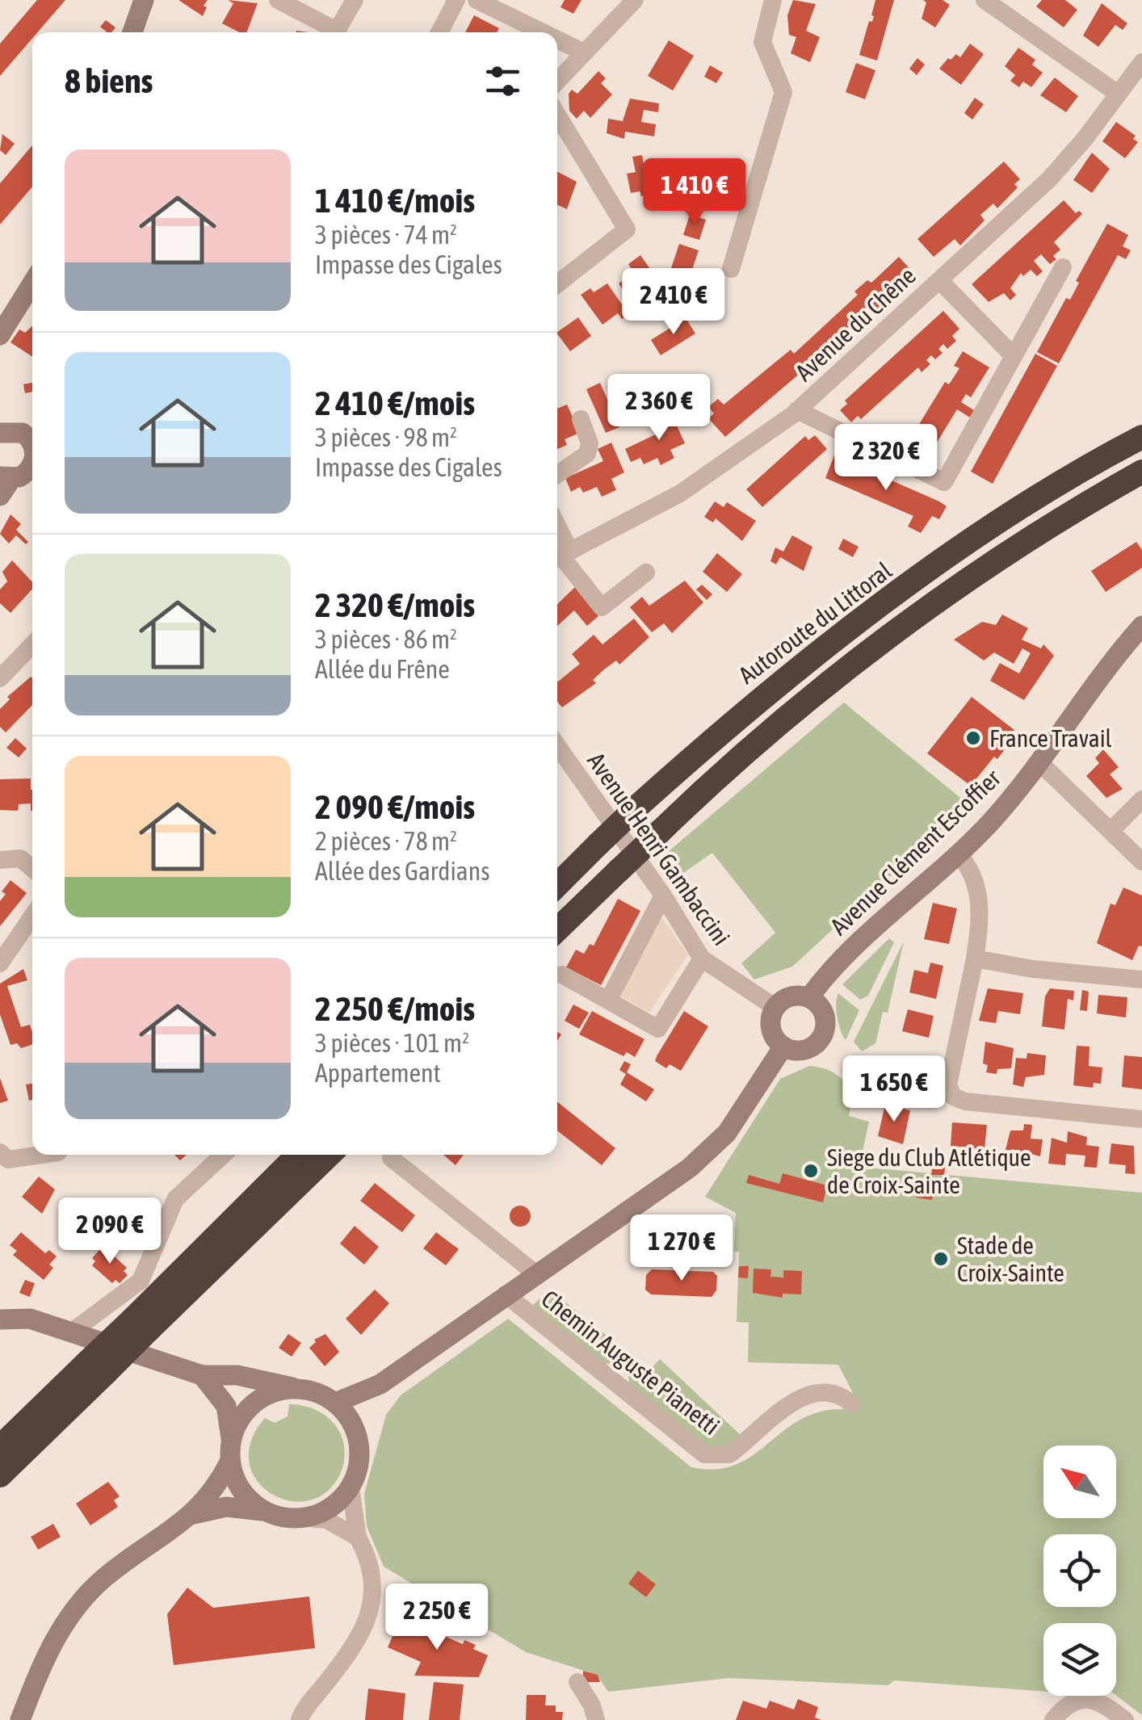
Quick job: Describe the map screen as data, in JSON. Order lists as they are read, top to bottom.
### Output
{
  "streets": {
    "highway": ["Autoroute du Littoral"],
    "main road": ["Avenue Clément Escoffier"],
    "street": ["Avenue du Chêne", "Avenue Henri Gambaccini", "Chemin Auguste Pianetti"]
  },
  "crossings": [
    ["Avenue Henri Gambaccini", "Avenue Clément Escoffier"]
  ],
  "places": ["France Travail", "Siege du Club Atlétique de Croix-Sainte", "Stade de Croix-Sainte"],
  "north": "top left",
  "page": {
    "heading": "8 biens",
    "list": [
      {
        "name": "1 410 €/mois",
        "note": "3 pièces · 74 m² · Impasse des Cigales"
      },
      {
        "name": "2 410 €/mois",
        "note": "3 pièces · 98 m² · Impasse des Cigales"
      },
      {
        "name": "2 320 €/mois",
        "note": "3 pièces · 86 m² · Allée du Frêne"
      },
      {
        "name": "2 090 €/mois",
        "note": "2 pièces · 78 m² · Allée des Gardians"
      },
      {
        "name": "2 250 €/mois",
        "note": "3 pièces · 101 m² · Appartement"
      }
    ],
    "price": [
      "1 410 €",
      "2 410 €",
      "2 360 €",
      "2 320 €",
      "1 650 €",
      "2 090 €",
      "1 270 €",
      "2 250 €"
    ]
  }
}
